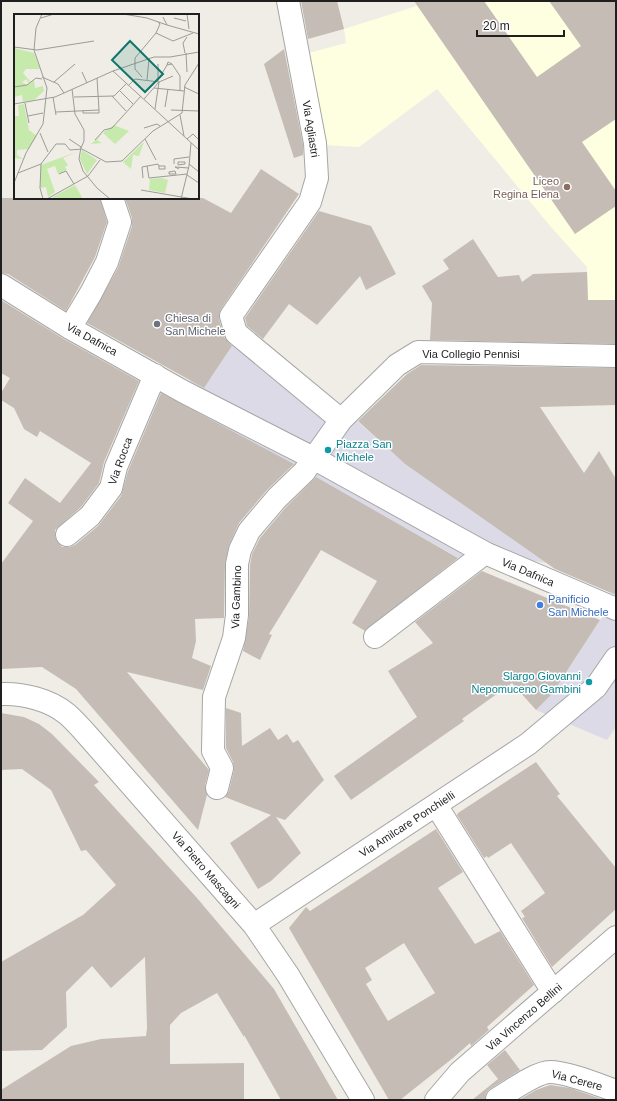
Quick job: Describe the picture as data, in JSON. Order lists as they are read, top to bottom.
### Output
{
  "streets": {
    "street": [
      "Via Agliastri",
      "Via Dafnica",
      "Via Collegio Pennisi",
      "Via Rocca",
      "Via Gambino",
      "Via Amilcare Ponchielli",
      "Via Pietro Mascagni",
      "Via Vincenzo Bellini",
      "Via Cerere"
    ]
  },
  "crossings": [
    ["Via Agliastri", "Via Collegio Pennisi"],
    ["Via Dafnica", "Via Collegio Pennisi"],
    ["Via Dafnica", "Via Rocca"],
    ["Via Dafnica", "Via Gambino"],
    ["Via Collegio Pennisi", "Via Gambino"],
    ["Via Amilcare Ponchielli", "Via Pietro Mascagni"]
  ],
  "places": [
    "Liceo Regina Elena",
    "Chiesa di San Michele",
    "Piazza San Michele",
    "Panificio San Michele",
    "Slargo Giovanni Nepomuceno Gambini"
  ],
  "scale_bar": "20 m"
}
